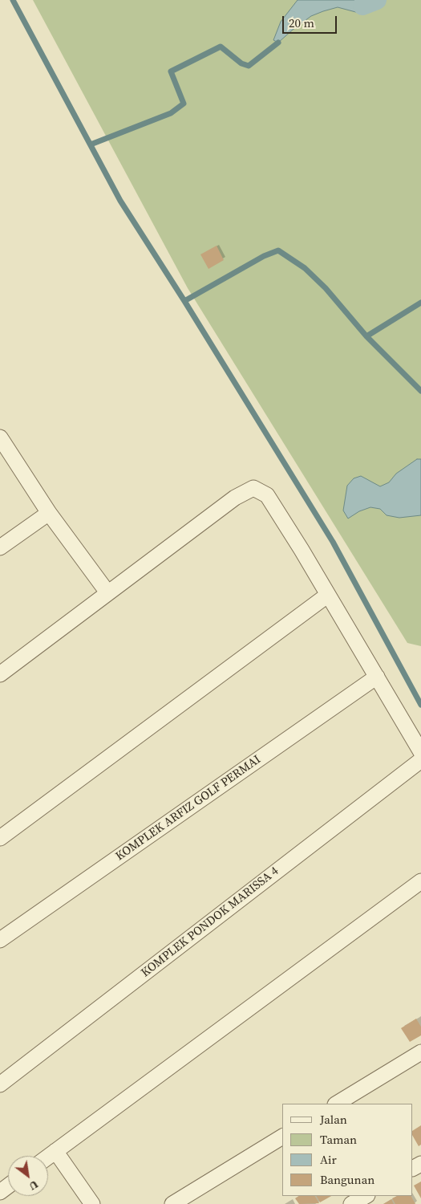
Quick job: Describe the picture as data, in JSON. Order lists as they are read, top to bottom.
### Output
{
  "streets": {
    "street": ["KOMPLEK ARFIZ GOLF PERMAI", "KOMPLEK PONDOK MARISSA 4"]
  },
  "legend": [
    "Jalan",
    "Taman",
    "Air",
    "Bangunan"
  ],
  "scale_bar": "20 m",
  "north": "bottom right"
}
